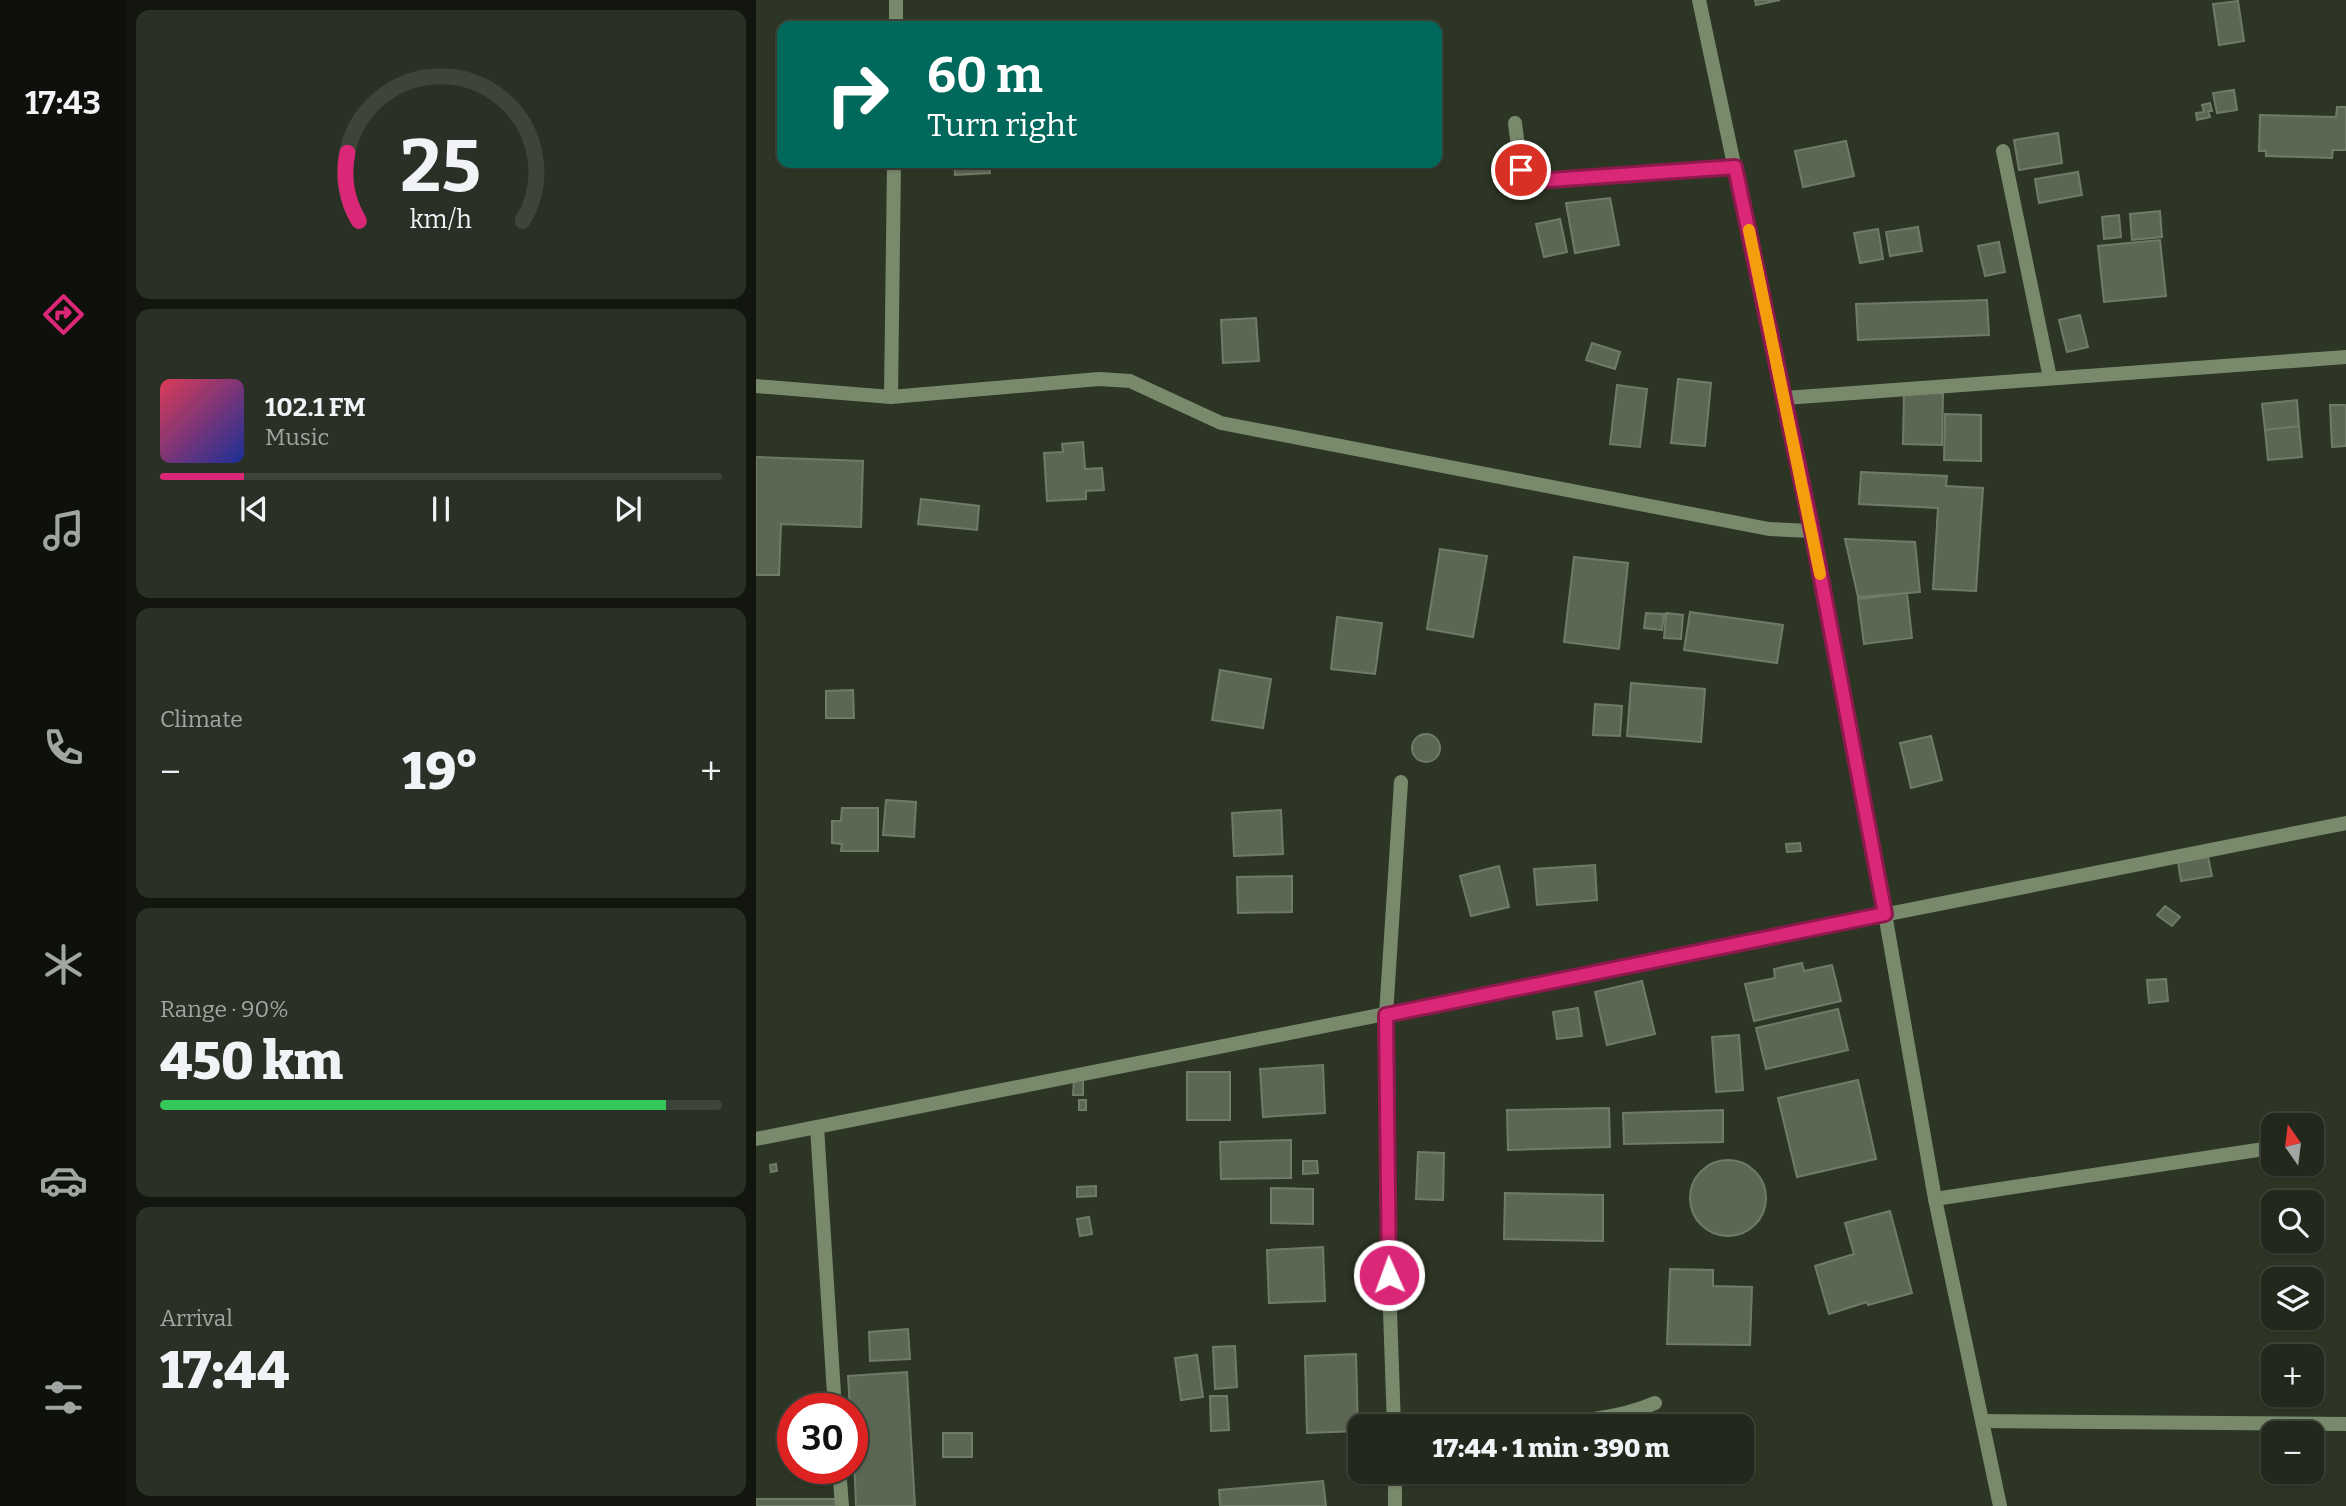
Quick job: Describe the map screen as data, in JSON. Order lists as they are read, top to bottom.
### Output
{
  "north": "top",
  "page": {
    "tabs": "17:43",
    "turn": ["60 m", "Turn right"],
    "song": ["102.1 FM", "Music"],
    "tile": [
      "Climate",
      ["Range · 90%", "450 km"],
      ["Arrival", "17:44"]
    ],
    "heat": ["−", "19°", "+"],
    "map_buttons": ["+", "−"],
    "limit": "30",
    "trip": "17:44 · 1 min · 390 m",
    "gauge": ["25", "km/h"]
  }
}
